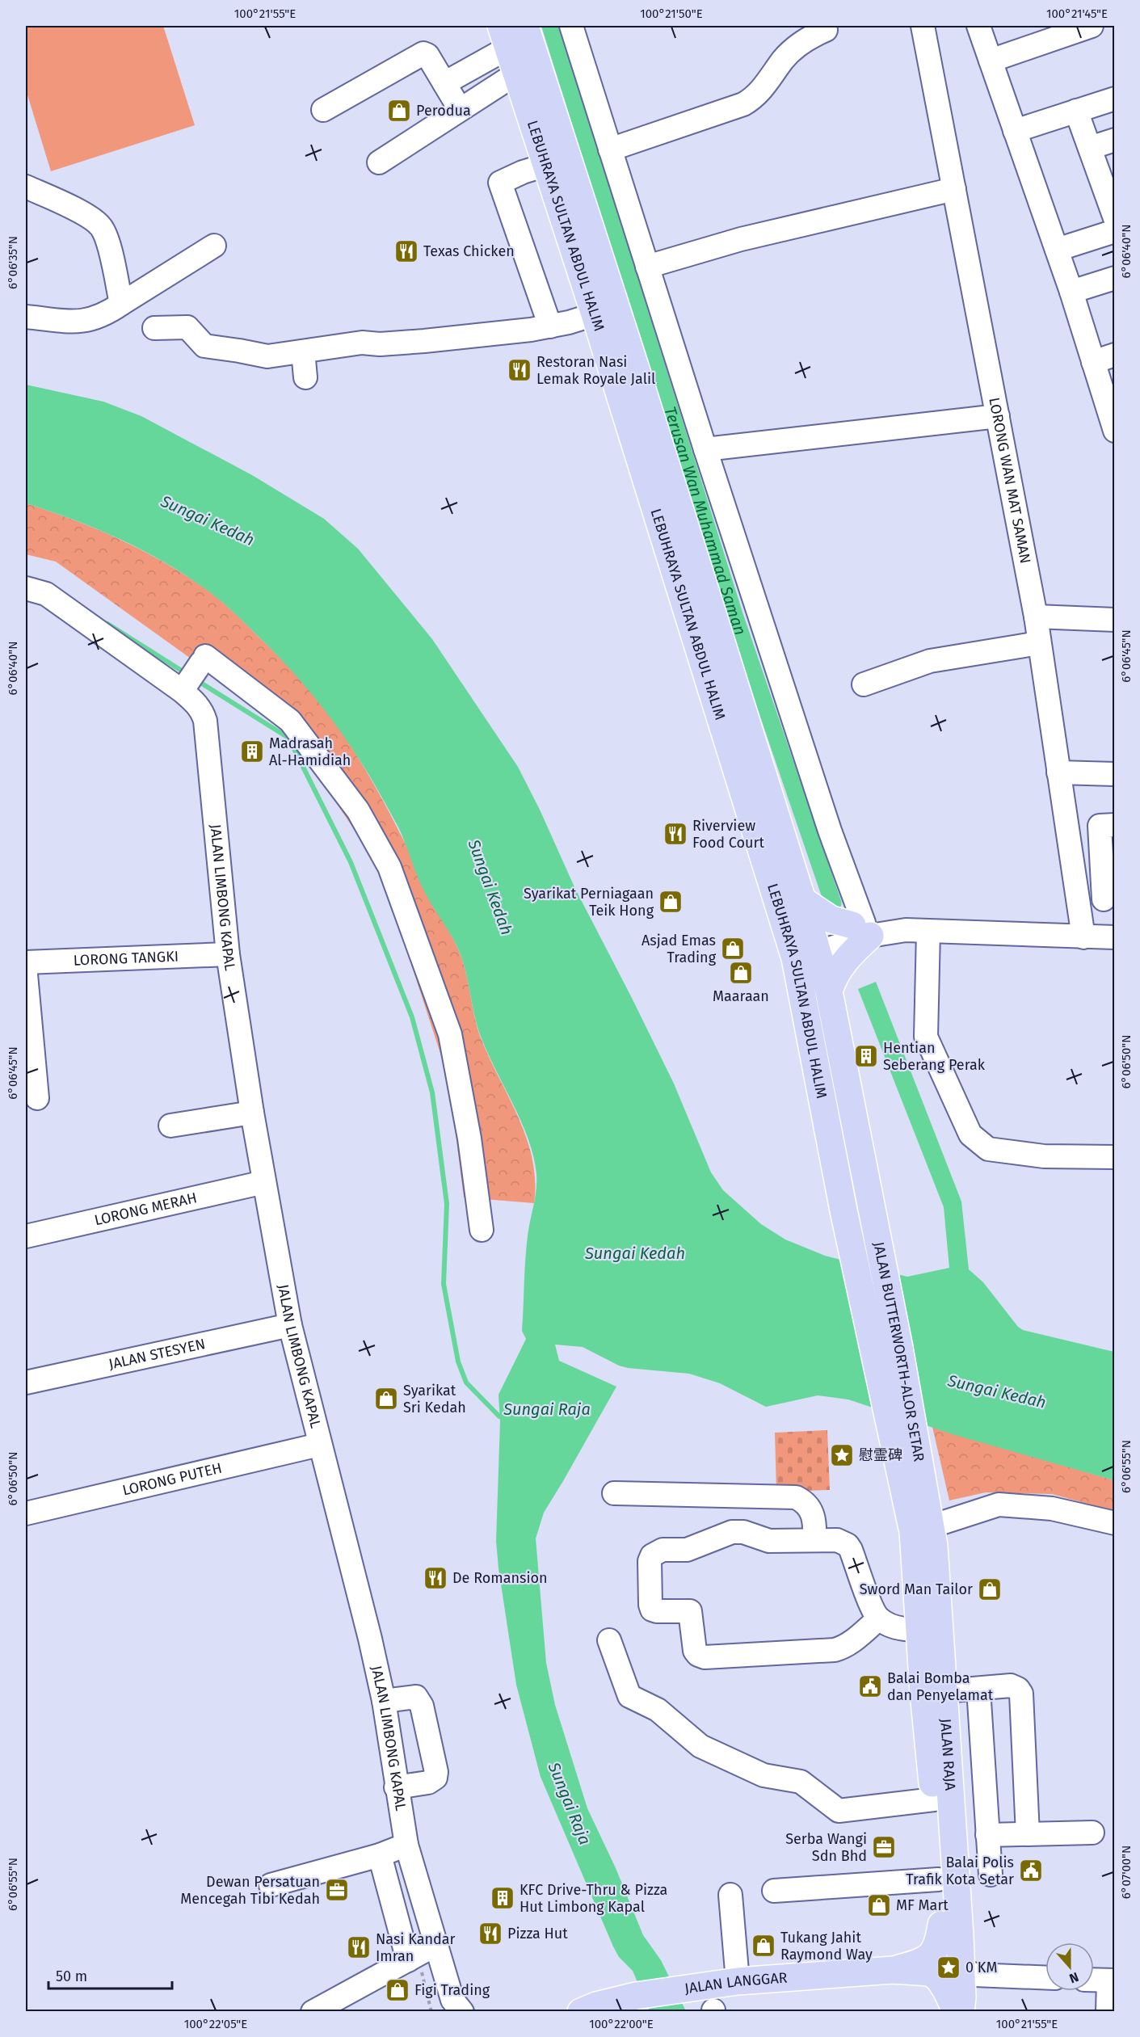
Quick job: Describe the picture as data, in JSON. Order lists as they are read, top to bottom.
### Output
{
  "streets": {
    "main road": [
      "LEBUHRAYA SULTAN ABDUL HALIM",
      "JALAN BUTTERWORTH-ALOR SETAR",
      "JALAN RAJA",
      "JALAN LANGGAR"
    ],
    "street": [
      "LORONG WAN MAT SAMAN",
      "JALAN LIMBONG KAPAL",
      "LORONG TANGKI",
      "LORONG MERAH",
      "JALAN STESYEN",
      "LORONG PUTEH"
    ]
  },
  "crossings": [
    ["LEBUHRAYA SULTAN ABDUL HALIM", "JALAN BUTTERWORTH-ALOR SETAR"],
    ["JALAN LIMBONG KAPAL", "LORONG TANGKI"],
    ["JALAN LIMBONG KAPAL", "LORONG MERAH"],
    ["JALAN LIMBONG KAPAL", "JALAN STESYEN"],
    ["JALAN LIMBONG KAPAL", "LORONG PUTEH"],
    ["JALAN BUTTERWORTH-ALOR SETAR", "JALAN RAJA"],
    ["JALAN RAJA", "JALAN LANGGAR"]
  ],
  "water": ["Sungai Kedah", "Terusan Wan Muhammad Saman", "Sungai Raja"],
  "places": {
    "shop": [
      "Perodua",
      "Syarikat Perniagaan Teik Hong",
      "Asjad Emas Trading",
      "Maaraan",
      "Syarikat Sri Kedah",
      "Sword Man Tailor",
      "MF Mart",
      "Tukang Jahit Raymond Way",
      "Figi Trading"
    ],
    "restaurant": [
      "Texas Chicken",
      "Restoran Nasi Lemak Royale Jalil",
      "Riverview Food Court",
      "De Romansion",
      "Pizza Hut",
      "Nasi Kandar Imran"
    ],
    "building": ["Madrasah Al-Hamidiah", "Hentian Seberang Perak", "KFC Drive-Thru & Pizza Hut Limbong Kapal"],
    "place": ["慰霊碑", "0 KM"],
    "public building": ["Balai Bomba dan Penyelamat", "Balai Polis Trafik Kota Setar"],
    "office": ["Serba Wangi Sdn Bhd", "Dewan Persatuan Mencegah Tibi Kedah"]
  },
  "scale_bar": "50 m",
  "north": "bottom",
  "coordinates": [
    "100°21'55\"E",
    "100°21'50\"E",
    "100°21'45\"E",
    "6°06'40\"N",
    "6°06'35\"N",
    "6°06'45\"N",
    "6°06'50\"N",
    "6°06'55\"N",
    "6°07'00\"N",
    "100°22'05\"E",
    "100°22'00\"E"
  ]
}
